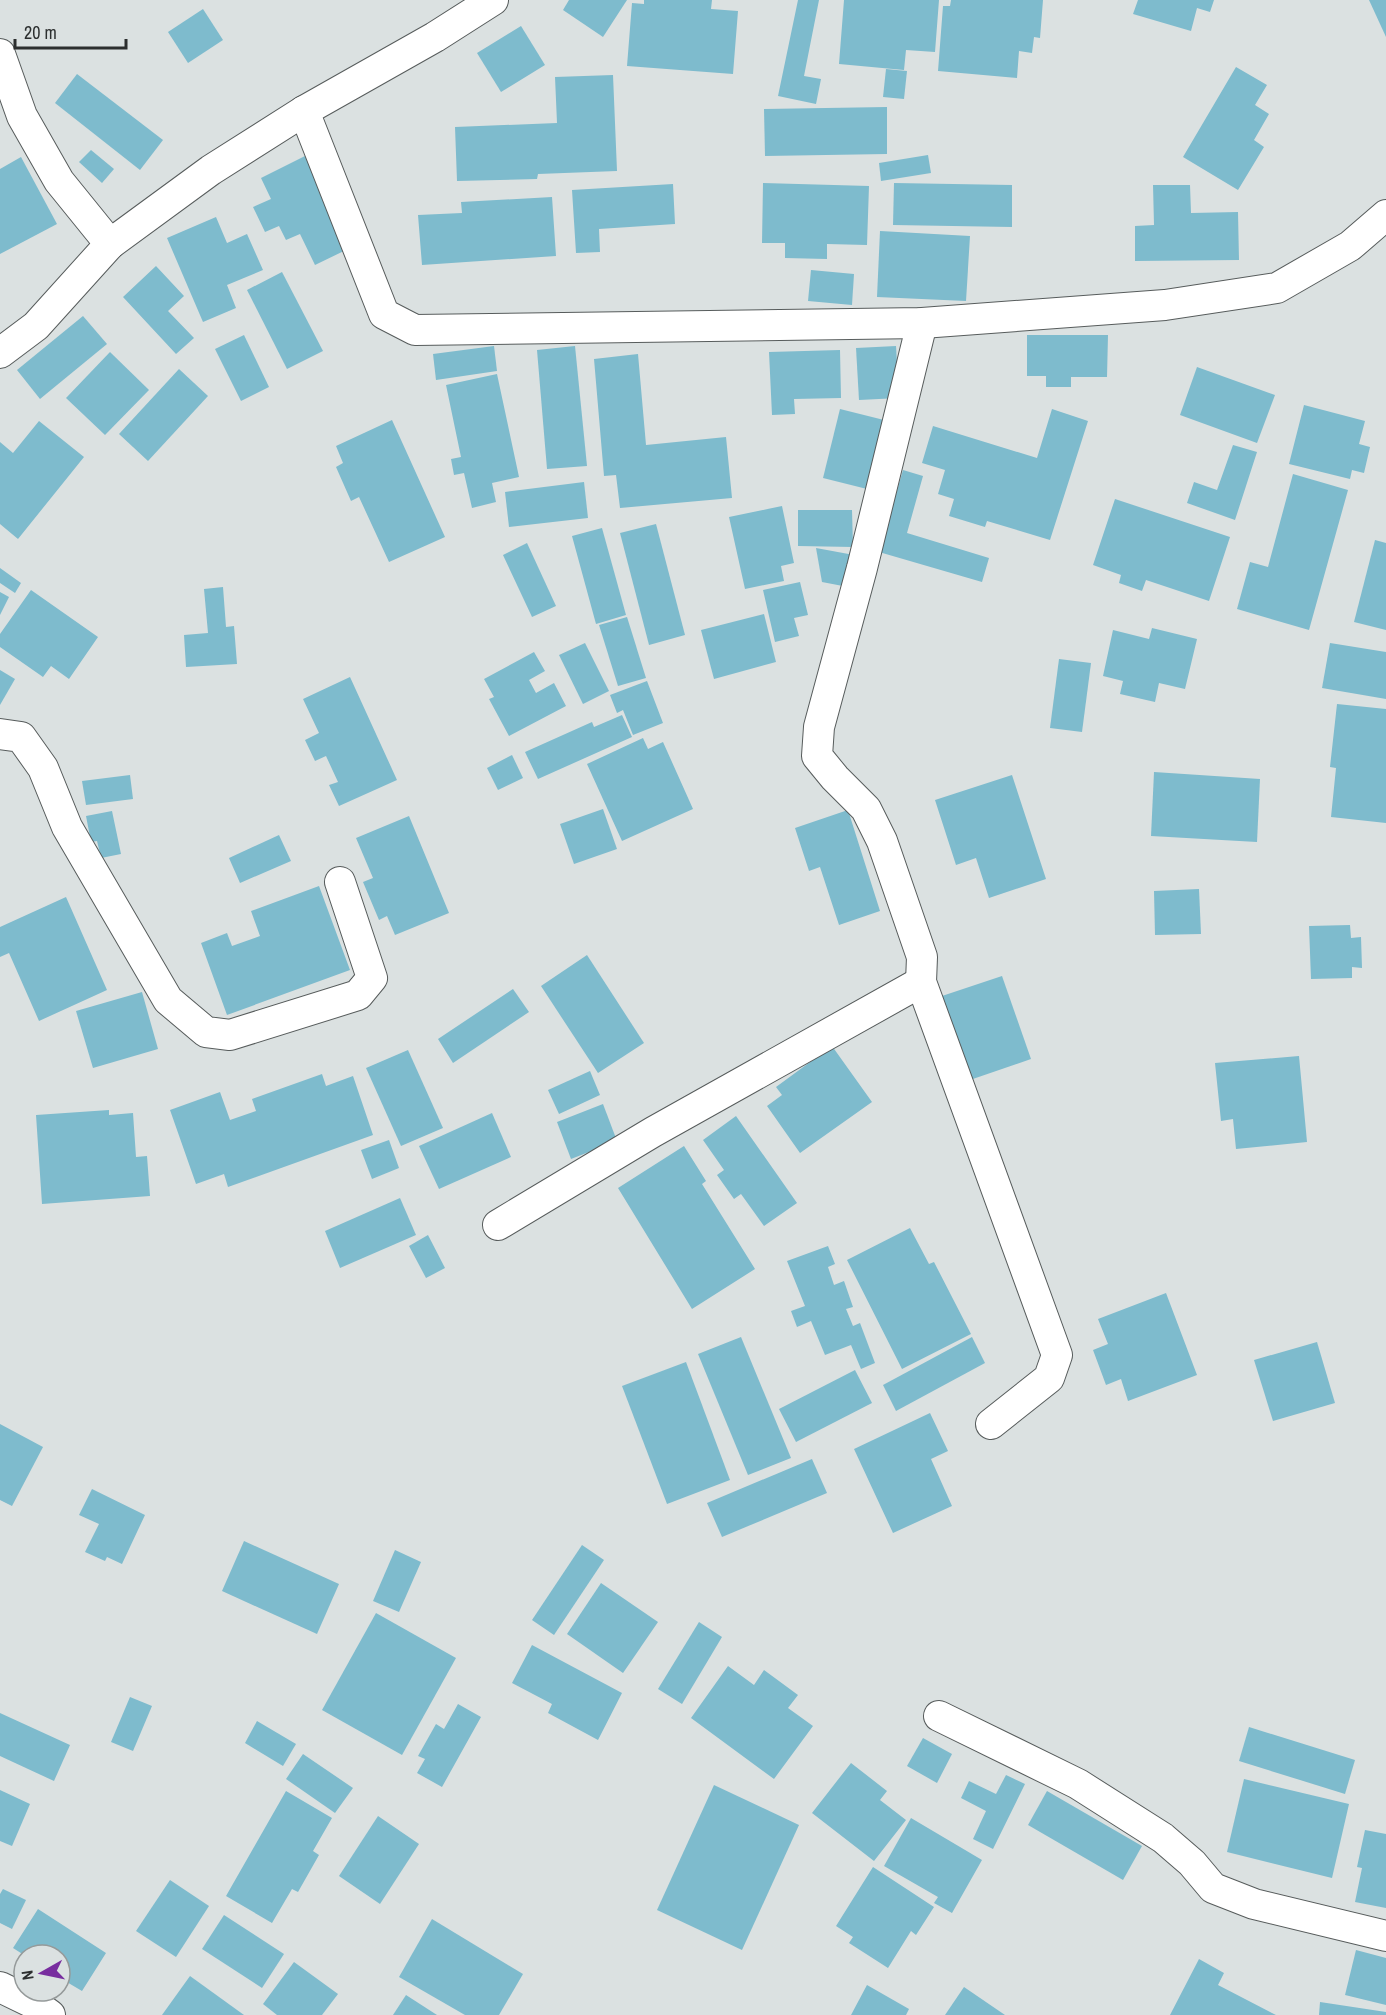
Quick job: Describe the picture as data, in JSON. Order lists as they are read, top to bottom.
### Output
{
  "scale_bar": "20 m",
  "north": "left"
}
